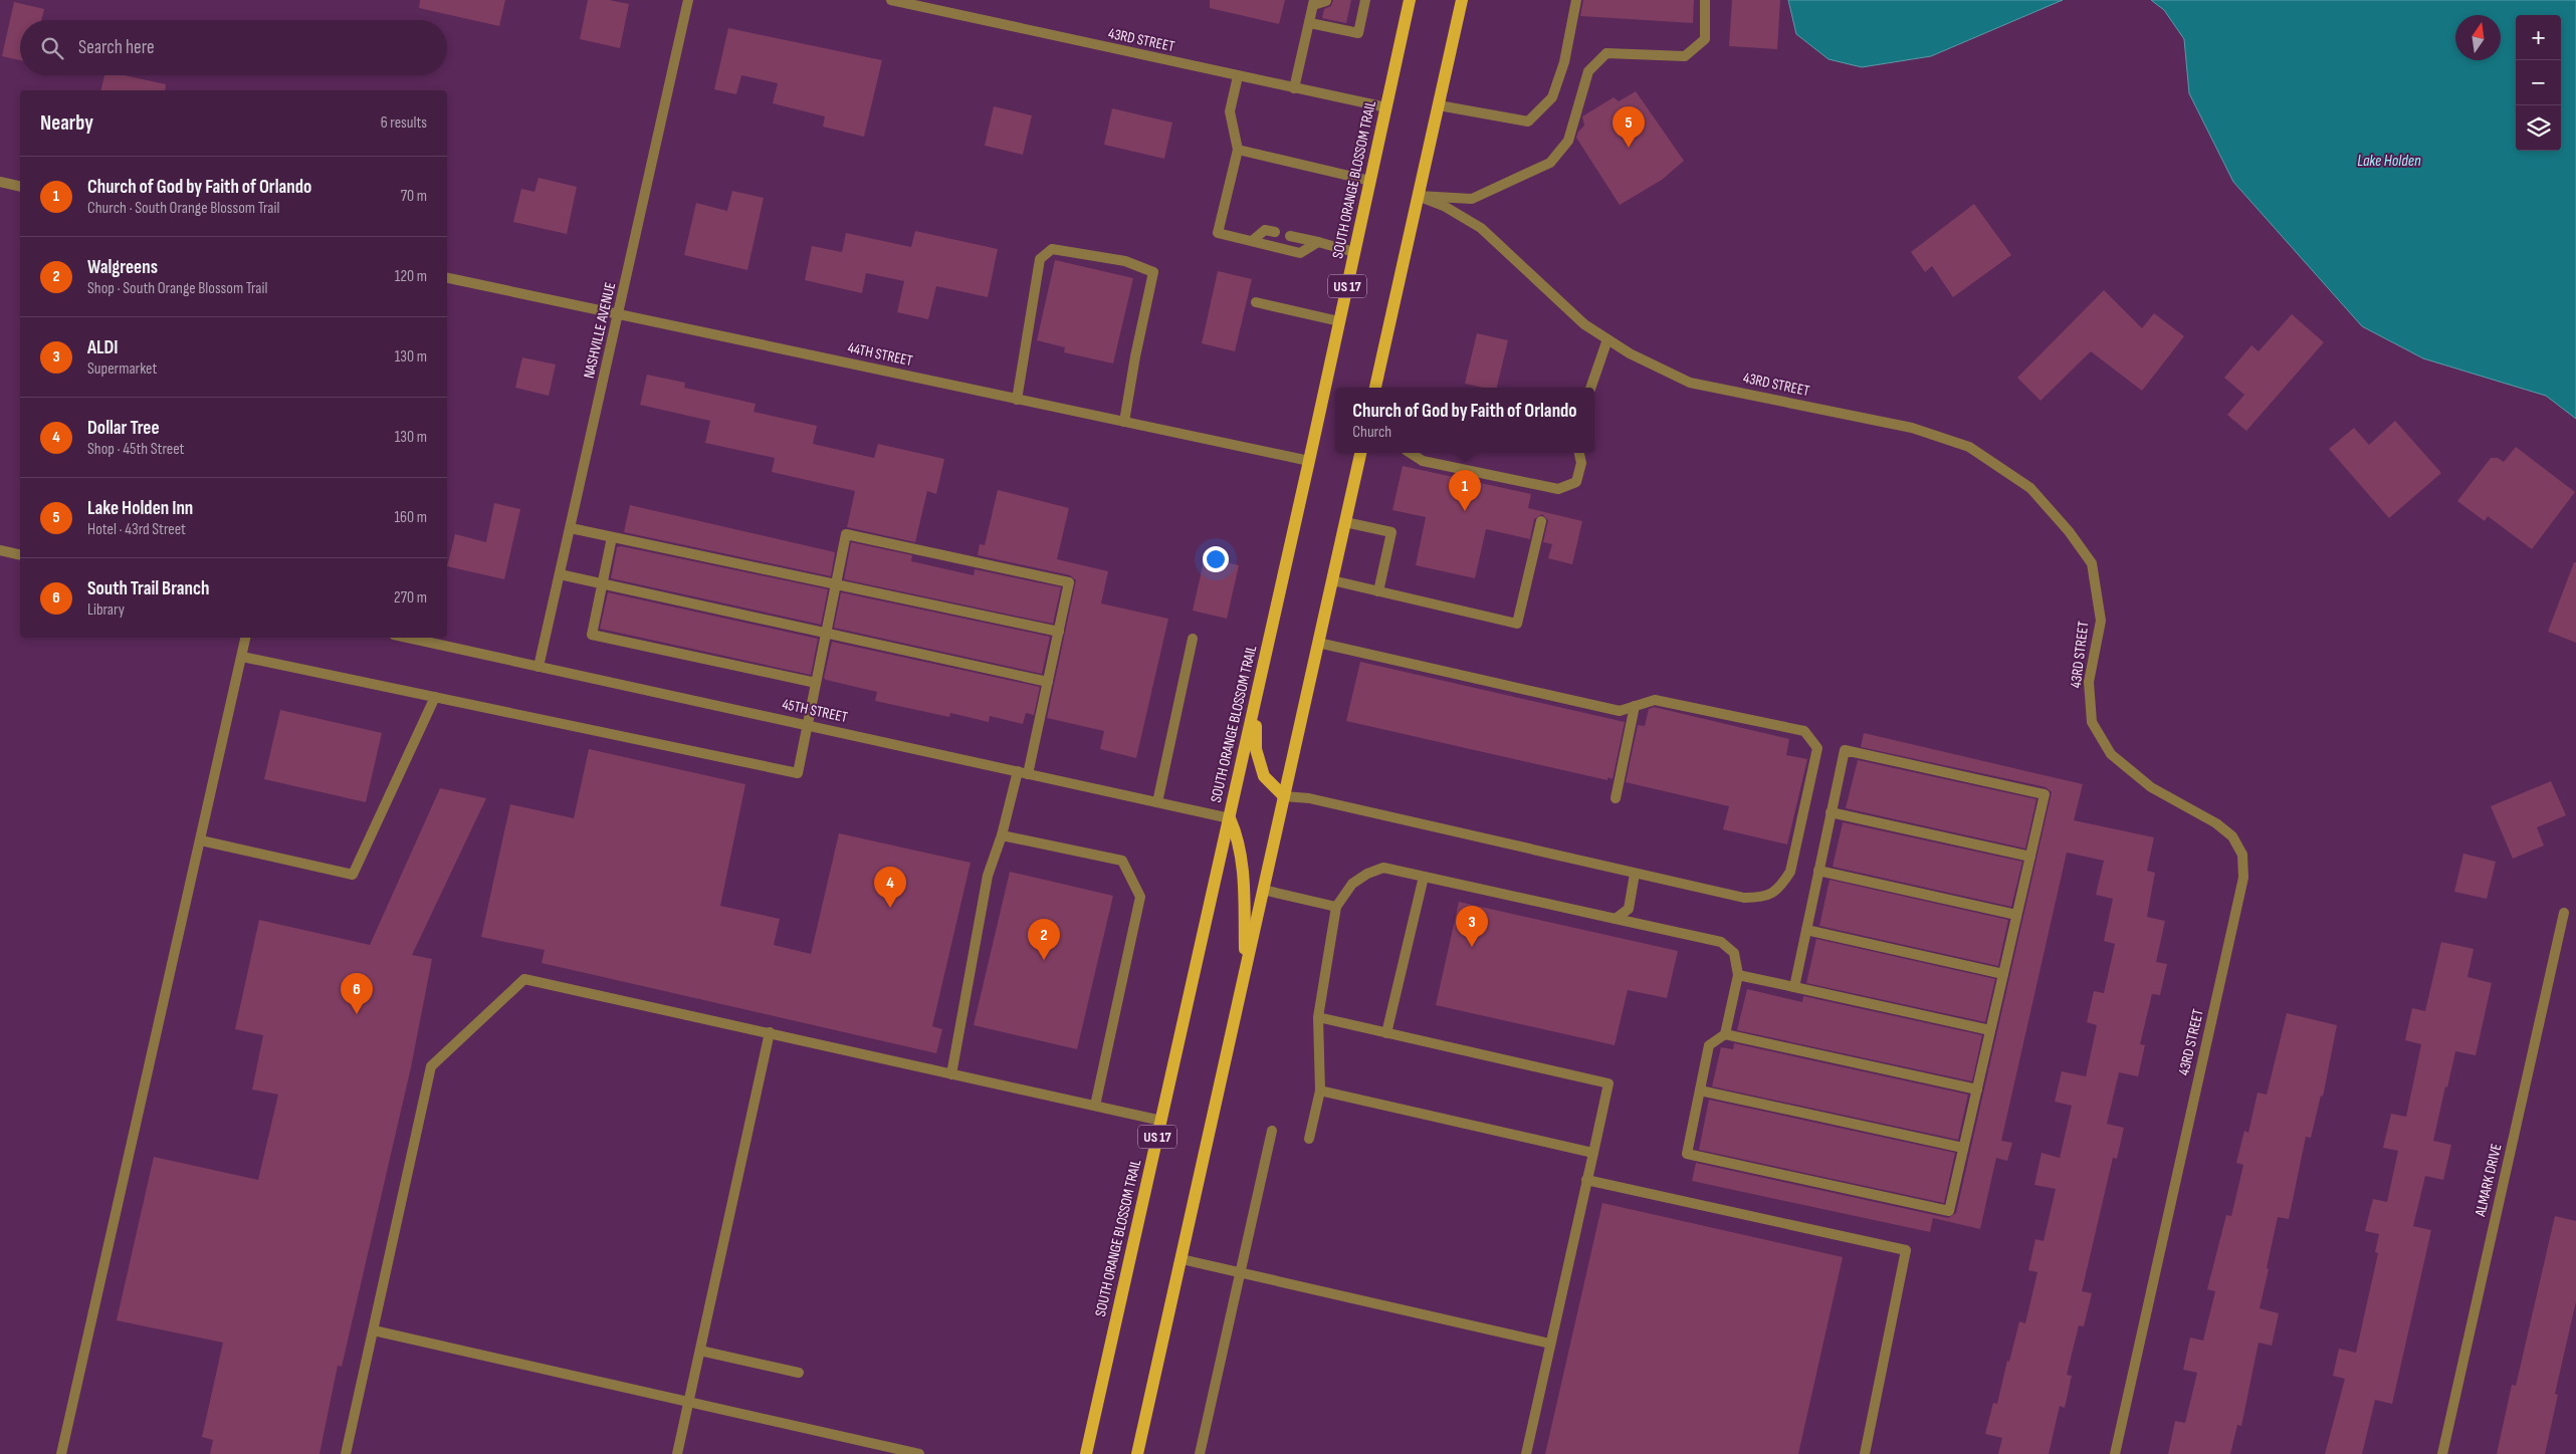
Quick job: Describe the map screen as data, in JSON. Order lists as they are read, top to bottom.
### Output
{
  "streets": {
    "main road": ["SOUTH ORANGE BLOSSOM TRAIL", "US 17"],
    "street": [
      "43RD STREET",
      "NASHVILLE AVENUE",
      "44TH STREET",
      "45TH STREET",
      "ALMARK DRIVE"
    ]
  },
  "crossings": [
    ["43RD STREET", "SOUTH ORANGE BLOSSOM TRAIL"],
    ["SOUTH ORANGE BLOSSOM TRAIL", "44TH STREET"],
    ["SOUTH ORANGE BLOSSOM TRAIL", "45TH STREET"],
    ["NASHVILLE AVENUE", "44TH STREET"],
    ["NASHVILLE AVENUE", "45TH STREET"]
  ],
  "water": ["Lake Holden"],
  "north": "top",
  "page": {
    "map_buttons": ["+", "−"],
    "search": "Search here",
    "heading": ["Nearby", "6 results"],
    "pins": [
      "5",
      "1",
      "4",
      "3",
      "2",
      "6"
    ],
    "list": [
      {
        "mark": "1",
        "name": "Church of God by Faith of Orlando",
        "note": "Church · South Orange Blossom Trail",
        "value": "70 m"
      },
      {
        "mark": "2",
        "name": "Walgreens",
        "note": "Shop · South Orange Blossom Trail",
        "value": "120 m"
      },
      {
        "mark": "3",
        "name": "ALDI",
        "note": "Supermarket",
        "value": "130 m"
      },
      {
        "mark": "4",
        "name": "Dollar Tree",
        "note": "Shop · 45th Street",
        "value": "130 m"
      },
      {
        "mark": "5",
        "name": "Lake Holden Inn",
        "note": "Hotel · 43rd Street",
        "value": "160 m"
      },
      {
        "mark": "6",
        "name": "South Trail Branch",
        "note": "Library",
        "value": "270 m"
      }
    ],
    "popup": ["Church of God by Faith of Orlando", "Church"]
  }
}
